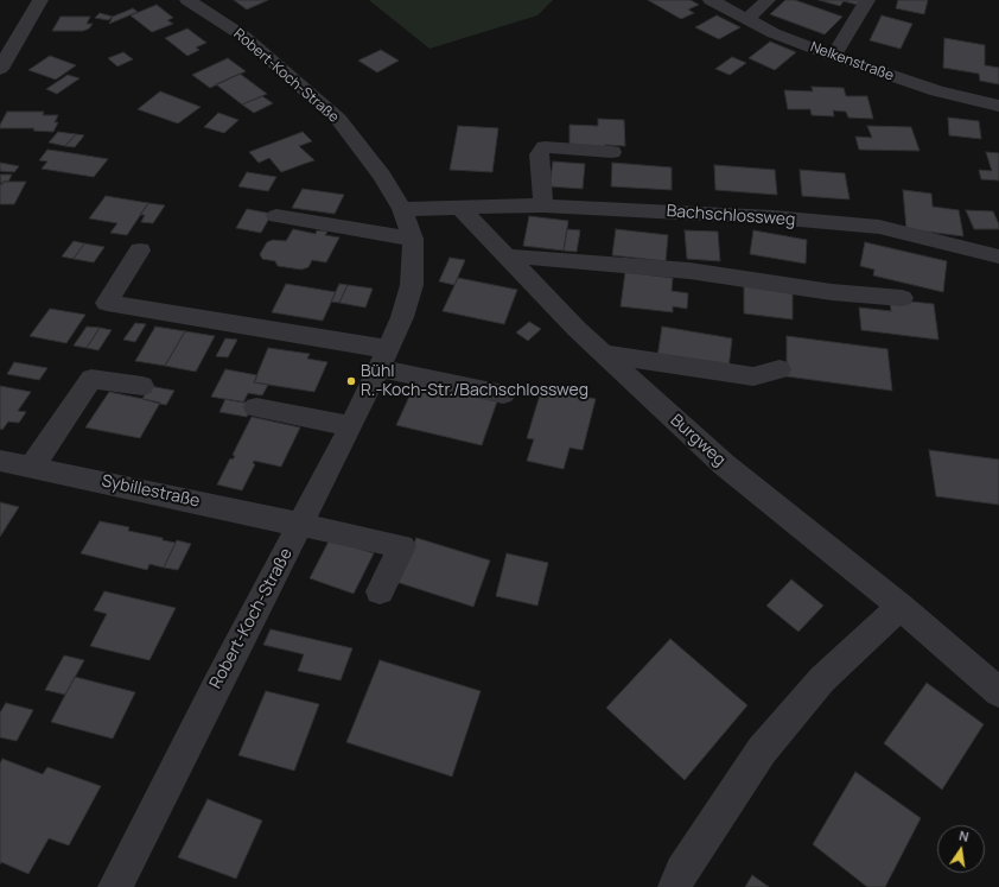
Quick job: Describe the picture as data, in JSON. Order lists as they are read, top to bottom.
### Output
{
  "streets": {
    "street": [
      "Nelkenstraße",
      "Robert-Koch-Straße",
      "Bachschlossweg",
      "Burgweg",
      "Sybillestraße"
    ]
  },
  "crossings": [
    ["Robert-Koch-Straße", "Sybillestraße"],
    ["Bachschlossweg", "Burgweg"]
  ],
  "places": ["Bühl R.-Koch-Str./Bachschlossweg"],
  "north": "top"
}
